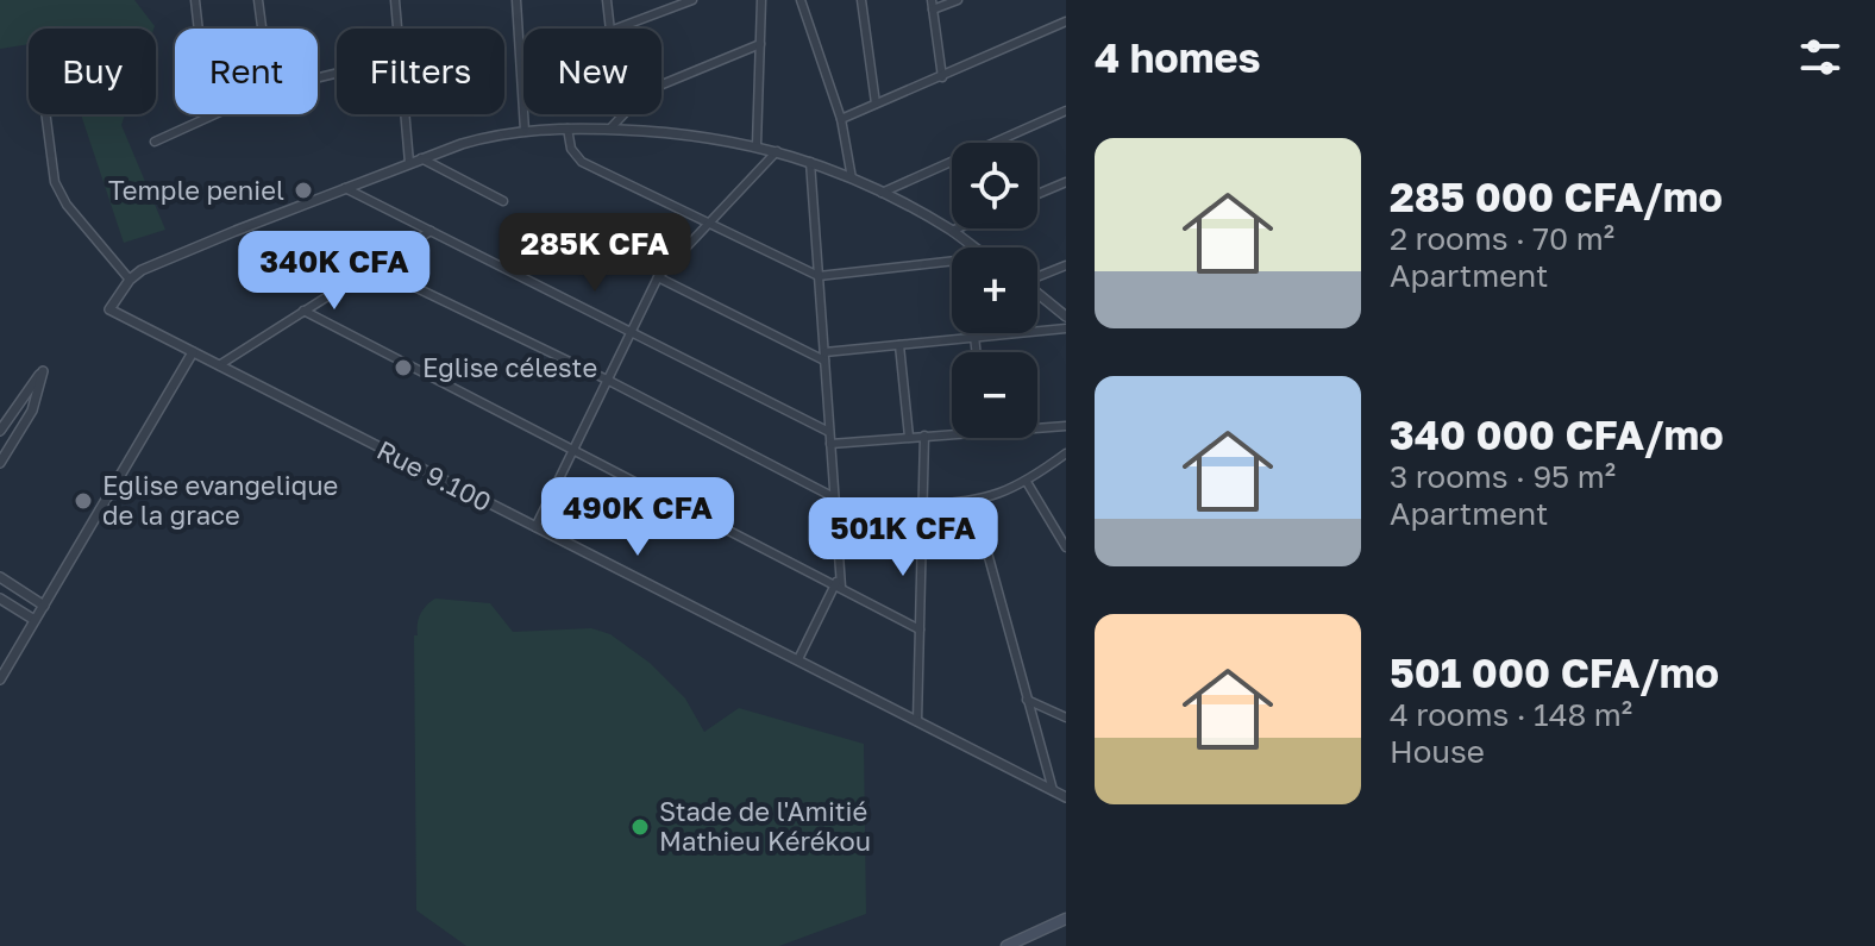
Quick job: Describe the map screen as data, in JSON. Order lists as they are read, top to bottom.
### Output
{
  "streets": {
    "street": ["Rue 9.100"]
  },
  "places": [
    "Temple peniel",
    "Eglise céleste",
    "Eglise evangelique de la grace",
    "Stade de l'Amitié Mathieu Kérékou"
  ],
  "page": {
    "heading": "4 homes",
    "chip": [
      "Buy",
      "Rent",
      "Filters",
      "New"
    ],
    "list": [
      {
        "name": "285 000 CFA/mo",
        "note": "2 rooms · 70 m² · Apartment"
      },
      {
        "name": "340 000 CFA/mo",
        "note": "3 rooms · 95 m² · Apartment"
      },
      {
        "name": "501 000 CFA/mo",
        "note": "4 rooms · 148 m² · House"
      }
    ],
    "map_buttons": ["+", "−"],
    "price": [
      "285K CFA",
      "340K CFA",
      "490K CFA",
      "501K CFA"
    ]
  }
}
